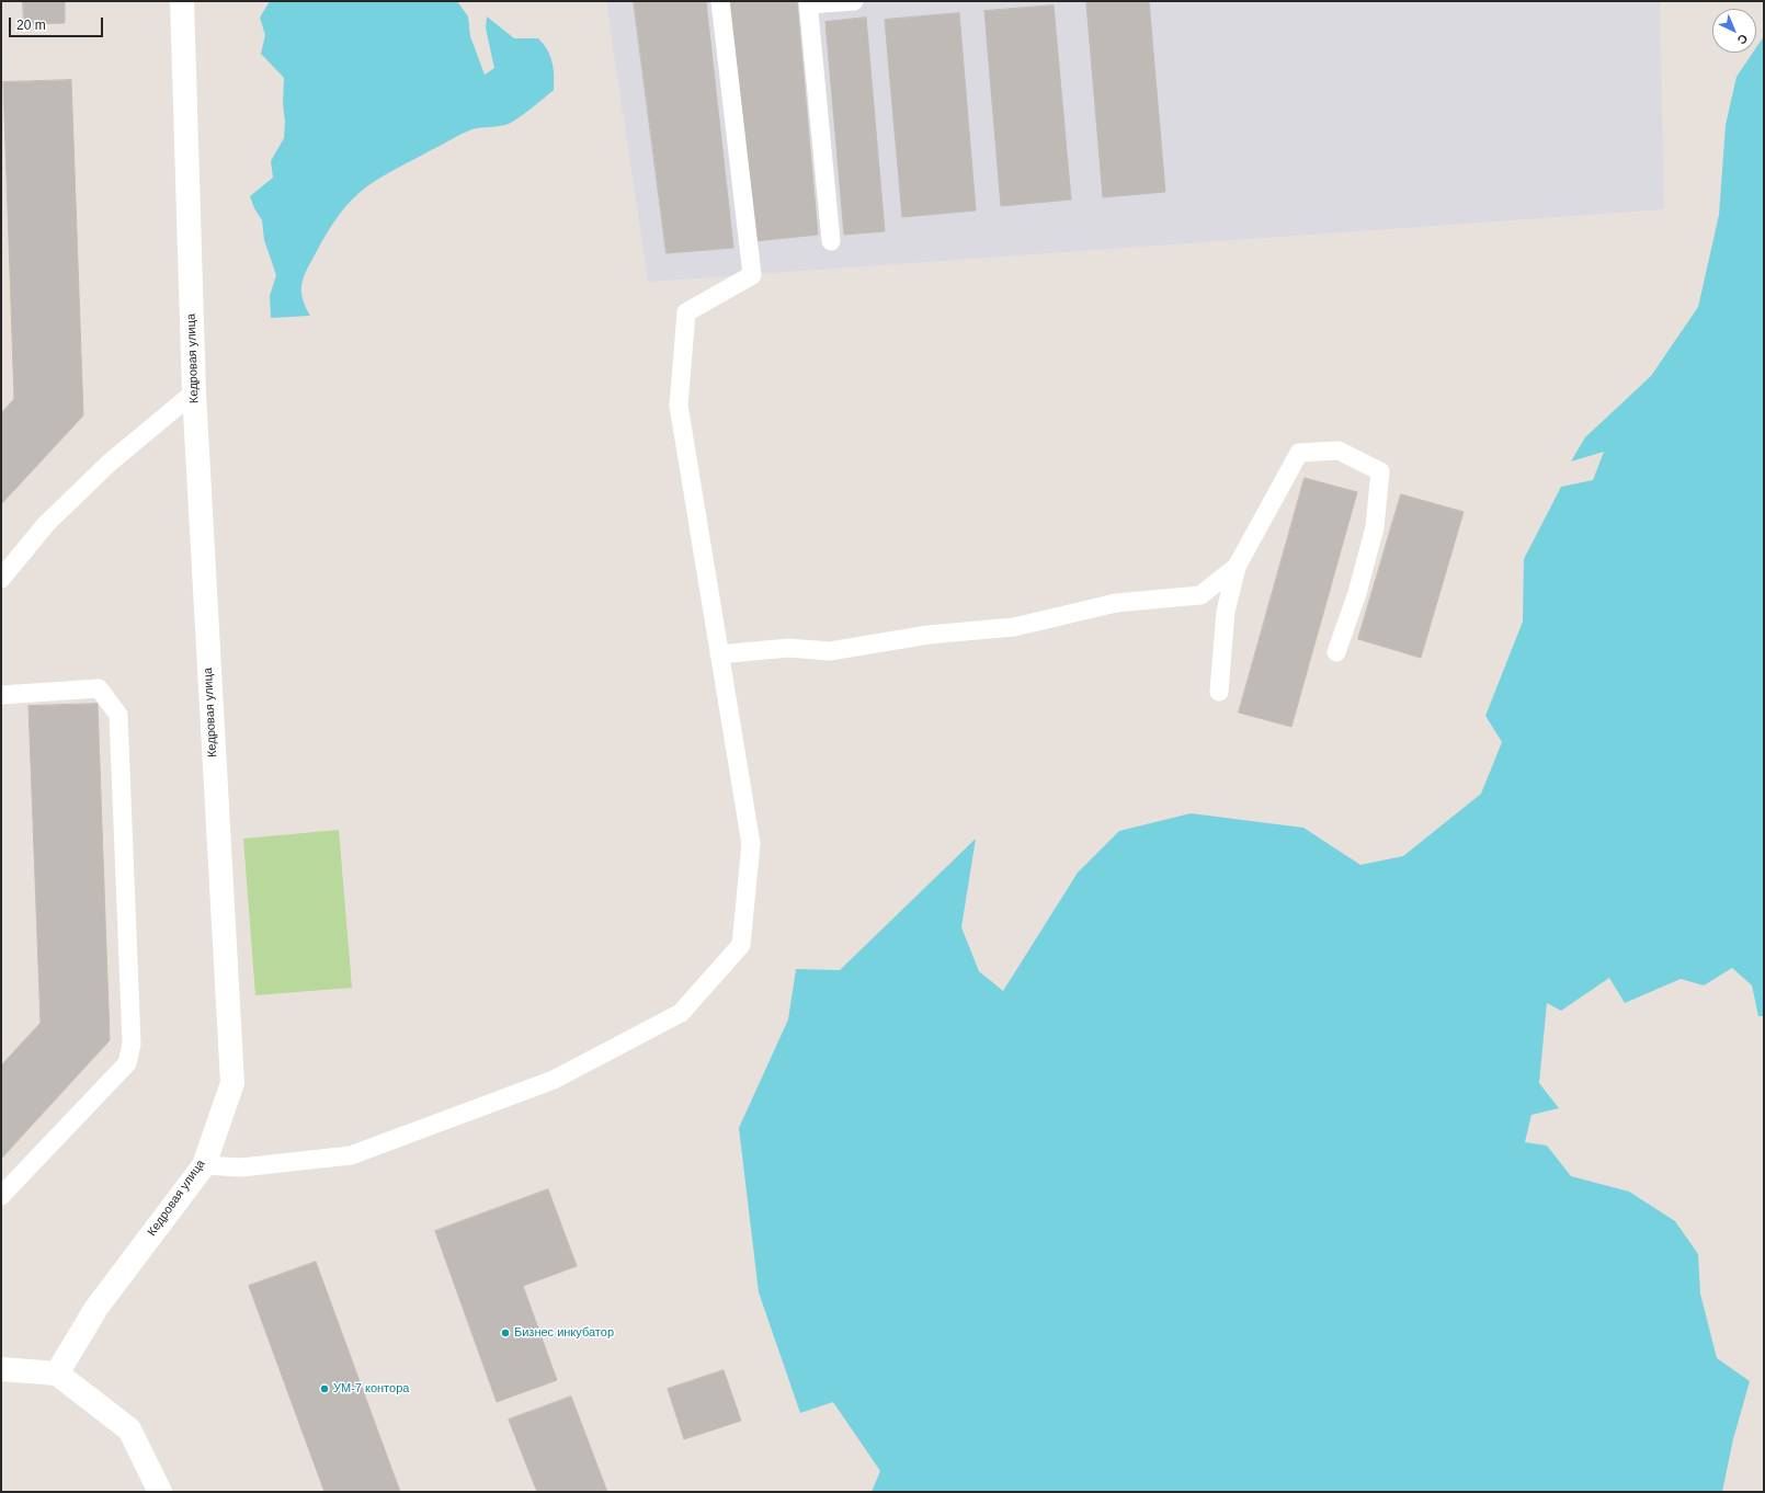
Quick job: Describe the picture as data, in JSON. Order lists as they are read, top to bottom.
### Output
{
  "streets": {
    "street": ["Кедровая улица"]
  },
  "places": ["Бизнес инкубатор", "УМ-7 контора"],
  "scale_bar": "20 m",
  "north": "bottom right"
}
